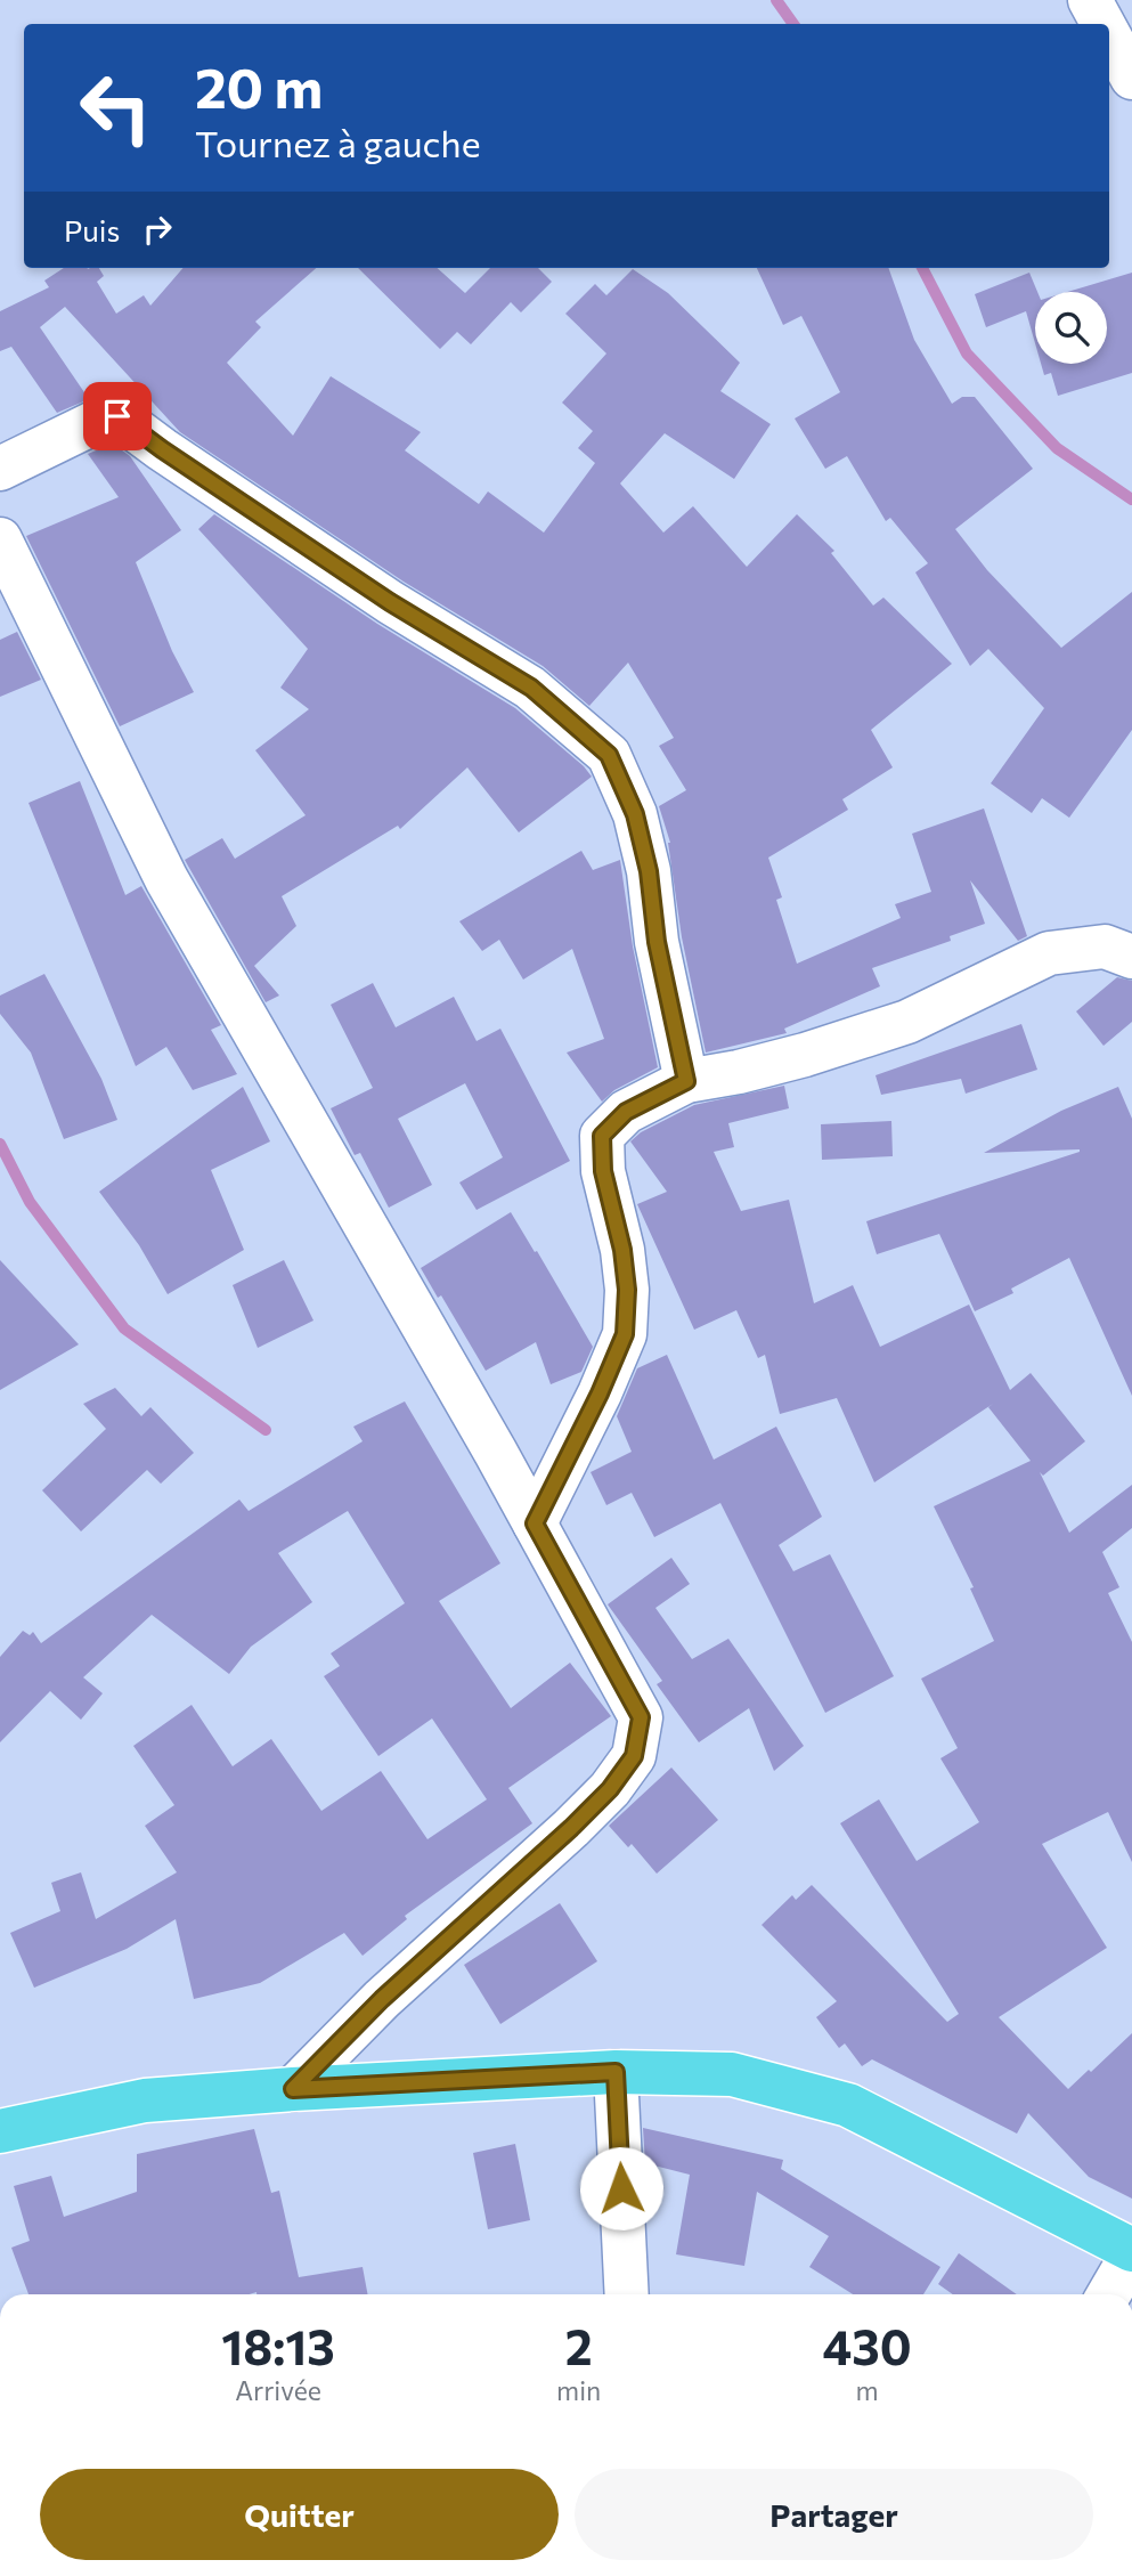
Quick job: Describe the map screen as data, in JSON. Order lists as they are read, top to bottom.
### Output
{
  "page": {
    "turn": ["20 m", "Tournez à gauche"],
    "then": "Puis",
    "eta": [
      "18:13",
      "Arrivée",
      "2",
      "min",
      "430",
      "m"
    ],
    "buttons": ["Quitter", "Partager"]
  }
}
